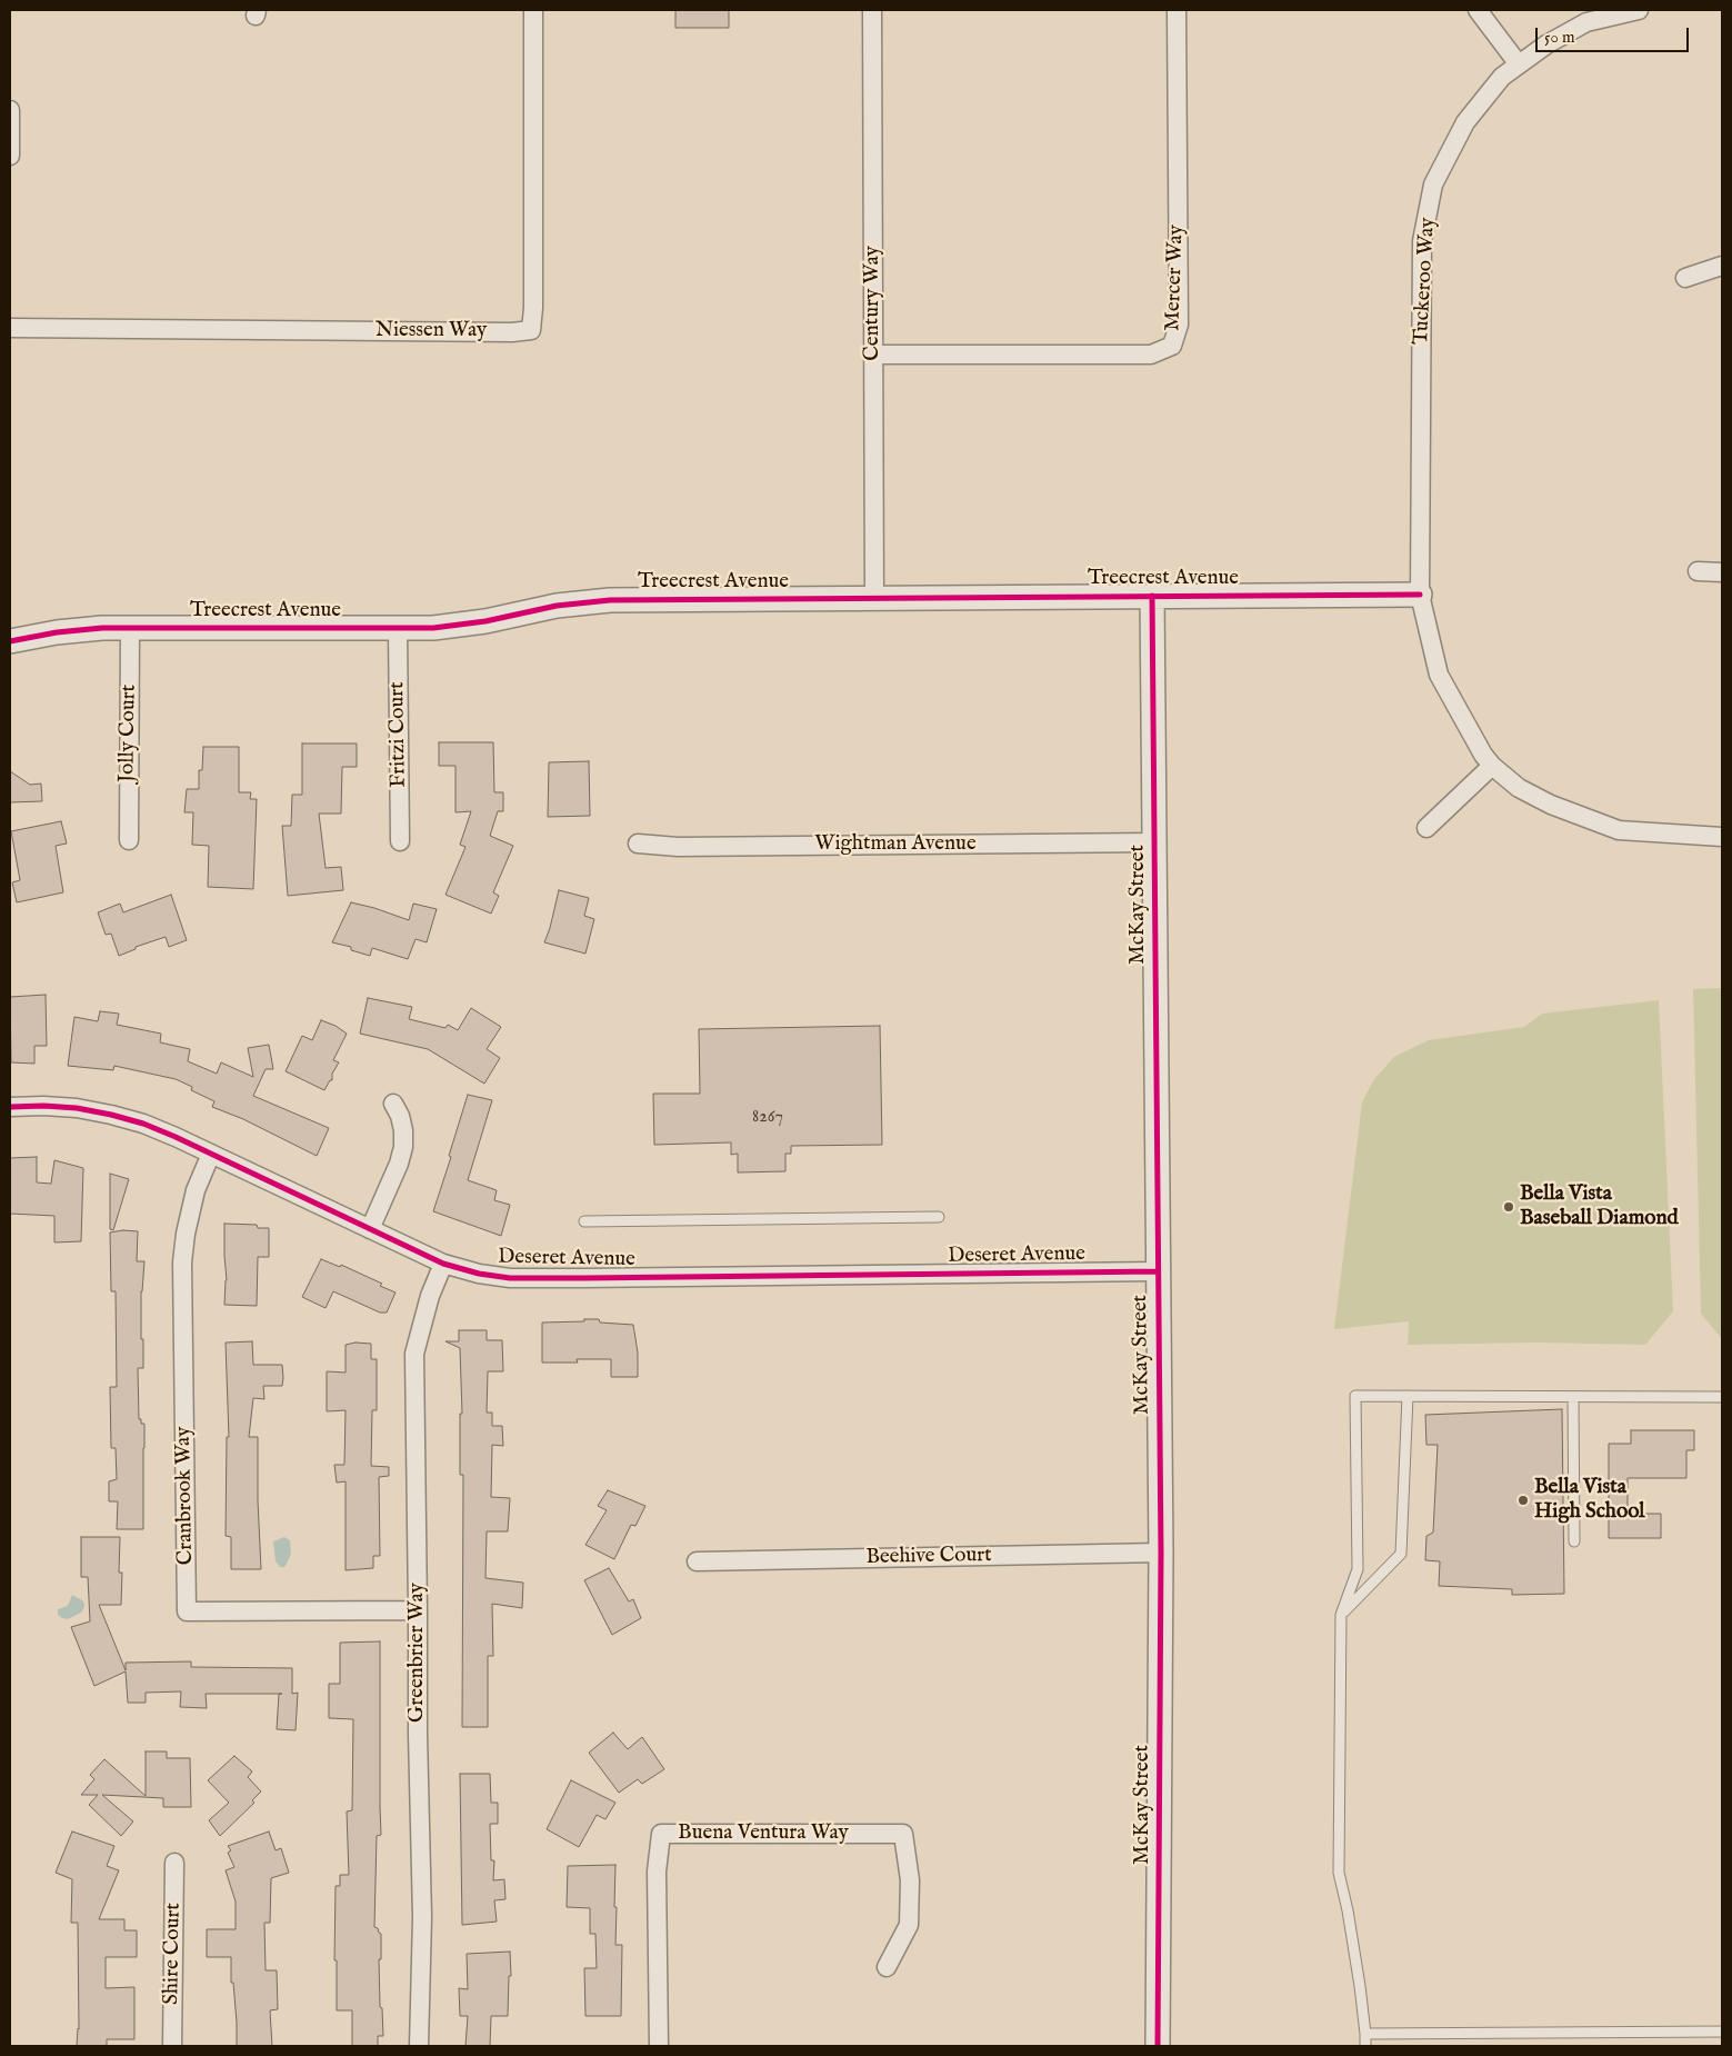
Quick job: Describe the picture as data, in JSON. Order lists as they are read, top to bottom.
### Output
{
  "streets": {
    "street": [
      "Mercer Way",
      "Tuckeroo Way",
      "Century Way",
      "Niessen Way",
      "Treecrest Avenue",
      "Jolly Court",
      "Fritzi Court",
      "Wightman Avenue",
      "McKay Street",
      "Deseret Avenue",
      "Cranbrook Way",
      "Beehive Court",
      "Greenbrier Way",
      "Buena Ventura Way",
      "Shire Court"
    ]
  },
  "crossings": [
    ["Mercer Way", "Century Way"],
    ["Tuckeroo Way", "Treecrest Avenue"],
    ["Century Way", "Treecrest Avenue"],
    ["Treecrest Avenue", "Jolly Court"],
    ["Treecrest Avenue", "Fritzi Court"],
    ["Treecrest Avenue", "McKay Street"],
    ["Wightman Avenue", "McKay Street"],
    ["McKay Street", "Deseret Avenue"],
    ["McKay Street", "Beehive Court"],
    ["Deseret Avenue", "Cranbrook Way"],
    ["Deseret Avenue", "Greenbrier Way"],
    ["Cranbrook Way", "Greenbrier Way"]
  ],
  "places": ["Bella Vista Baseball Diamond", "Bella Vista High School"],
  "house_numbers": ["8267"],
  "scale_bar": "50 m"
}
